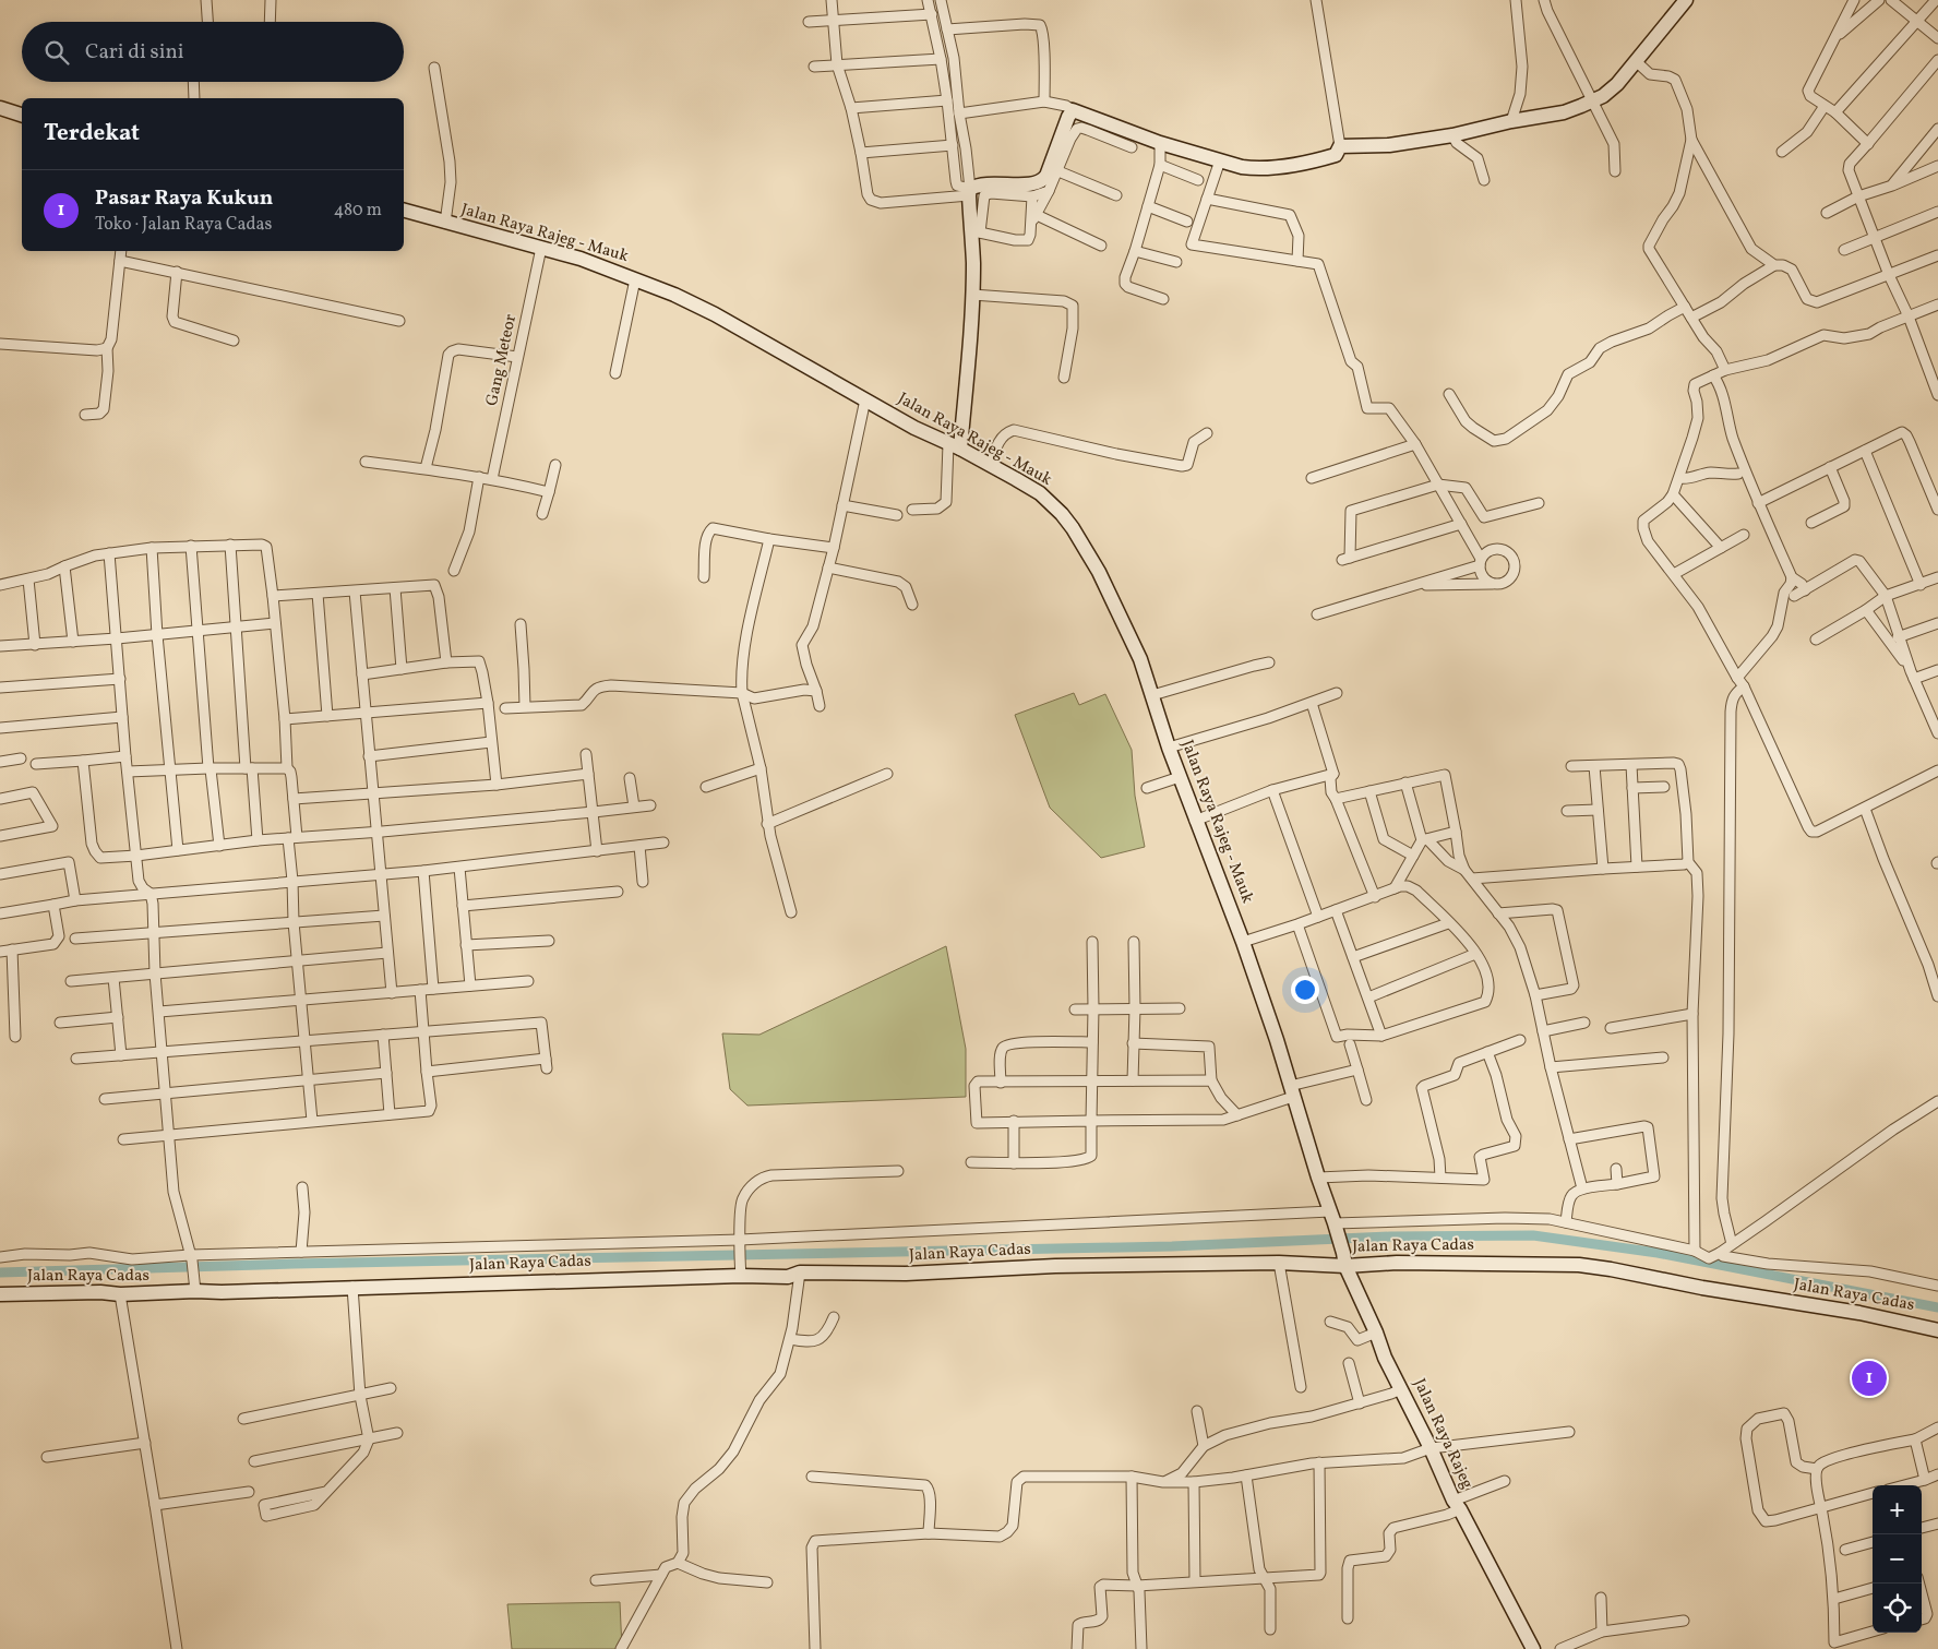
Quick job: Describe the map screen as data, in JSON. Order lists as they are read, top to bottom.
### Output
{
  "streets": {
    "street": [
      "Jalan Raya Rajeg - Mauk",
      "Gang Meteor",
      "Jalan Raya Cadas",
      "Jalan Raya Rajeg"
    ]
  },
  "crossings": [
    ["Jalan Raya Rajeg - Mauk", "Gang Meteor"],
    ["Jalan Raya Rajeg - Mauk", "Jalan Raya Rajeg"],
    ["Jalan Raya Cadas", "Jalan Raya Rajeg"]
  ],
  "page": {
    "search": "Cari di sini",
    "heading": "Terdekat",
    "list": [
      {
        "mark": "1",
        "name": "Pasar Raya Kukun",
        "note": "Toko · Jalan Raya Cadas",
        "value": "480 m"
      }
    ],
    "pins": "1",
    "map_buttons": ["+", "−"]
  }
}
